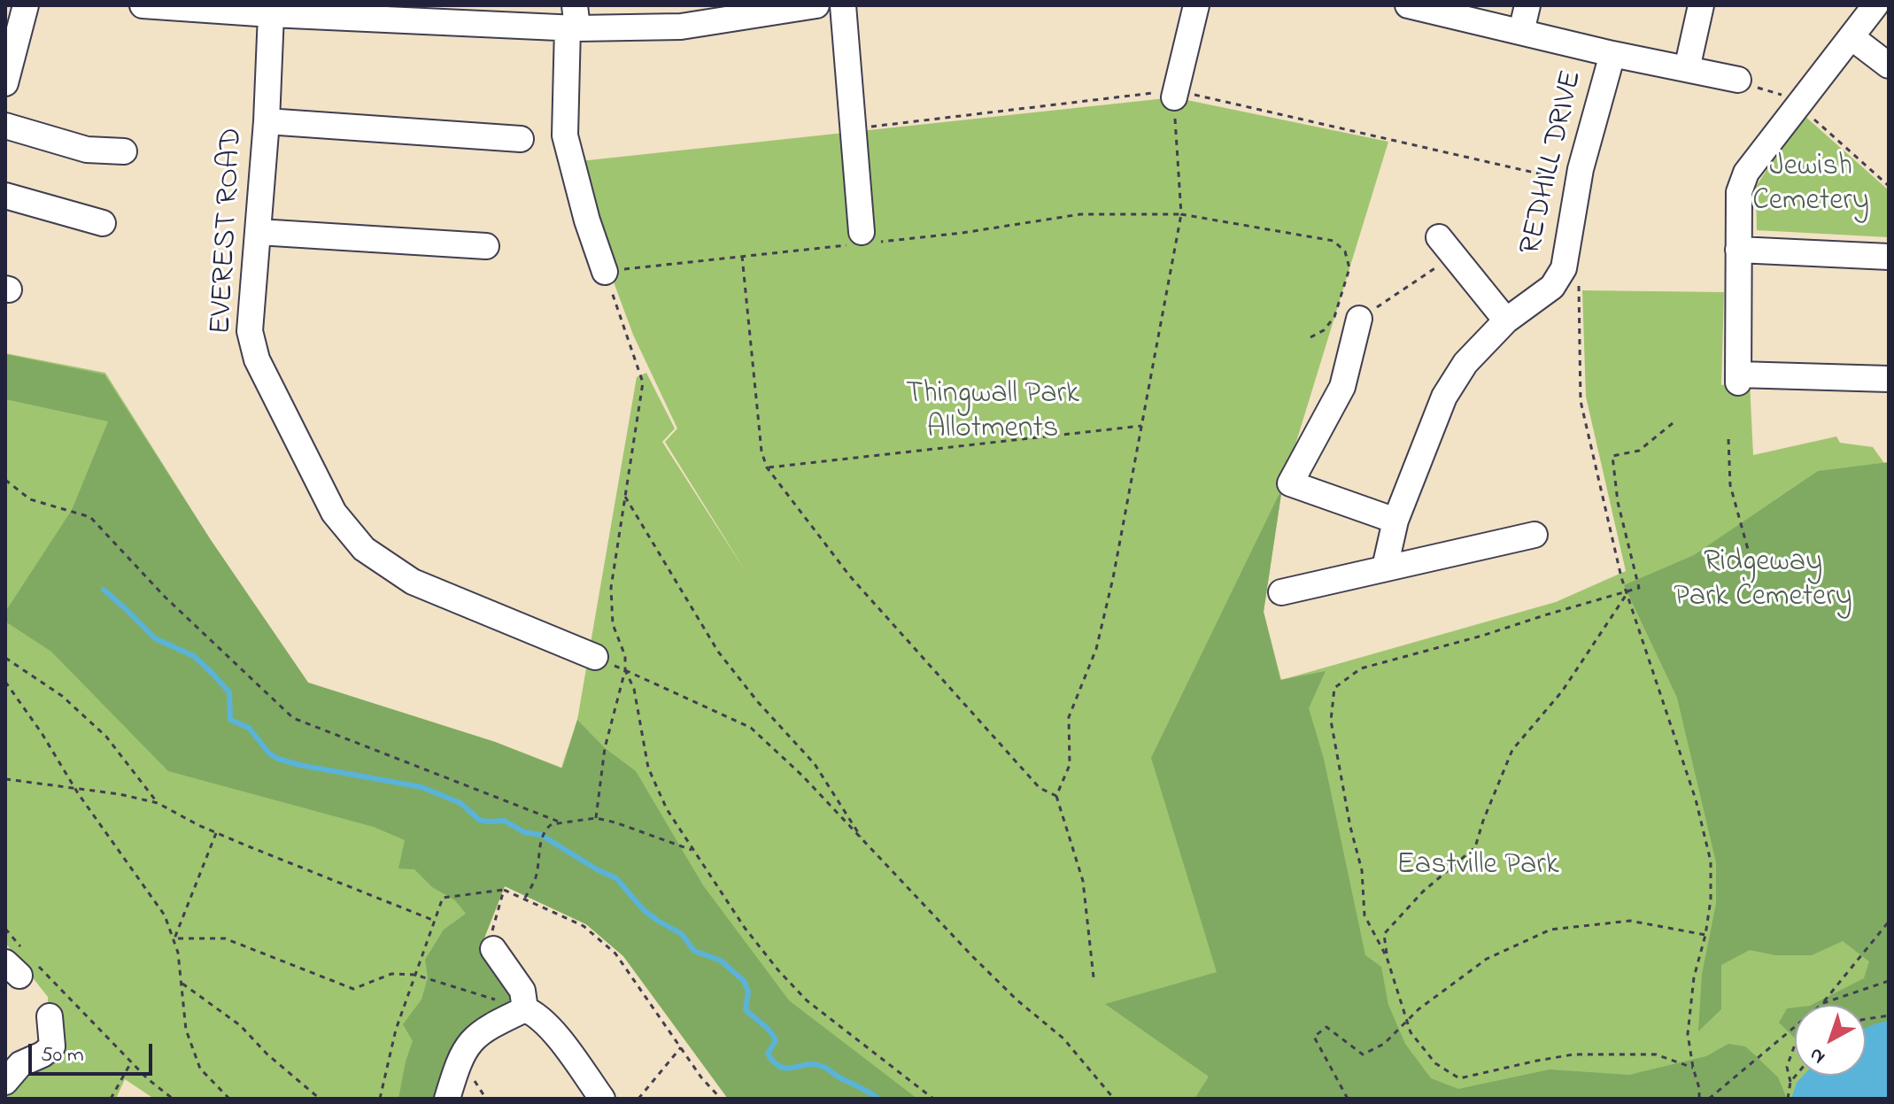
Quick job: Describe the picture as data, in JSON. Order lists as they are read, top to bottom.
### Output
{
  "streets": {
    "street": ["REDHILL DRIVE", "EVEREST ROAD"]
  },
  "parks": [
    "Jewish Cemetery",
    "Thingwall Park Allotments",
    "Ridgeway Park Cemetery",
    "Eastville Park"
  ],
  "scale_bar": "50 m",
  "north": "bottom left"
}
